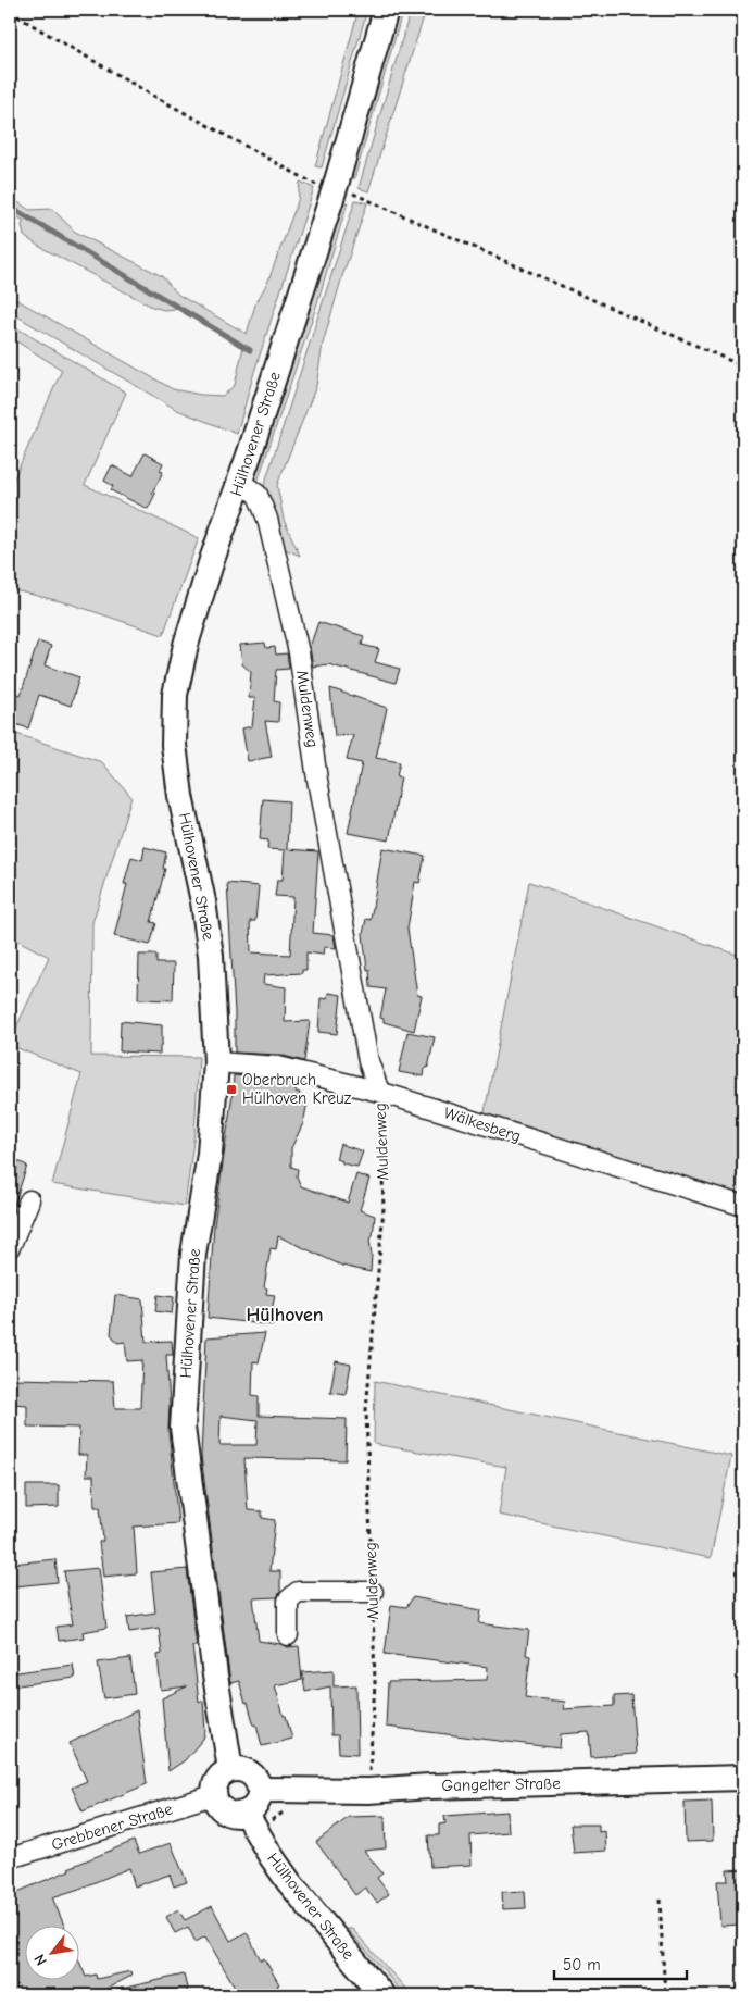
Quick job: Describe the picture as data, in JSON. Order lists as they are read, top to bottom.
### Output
{
  "streets": {
    "main road": ["Hülhovener Straße", "Gangelter Straße"],
    "street": ["Muldenweg", "Wälkesberg", "Grebbener Straße"]
  },
  "crossings": [
    ["Hülhovener Straße", "Muldenweg"],
    ["Hülhovener Straße", "Wälkesberg"],
    ["Hülhovener Straße", "Gangelter Straße"],
    ["Hülhovener Straße", "Grebbener Straße"],
    ["Muldenweg", "Wälkesberg"],
    ["Muldenweg", "Gangelter Straße"],
    ["Gangelter Straße", "Grebbener Straße"]
  ],
  "districts": ["Hülhoven"],
  "places": {
    "transit": ["Oberbruch Hülhoven Kreuz"]
  },
  "scale_bar": "50 m",
  "north": "bottom left"
}
